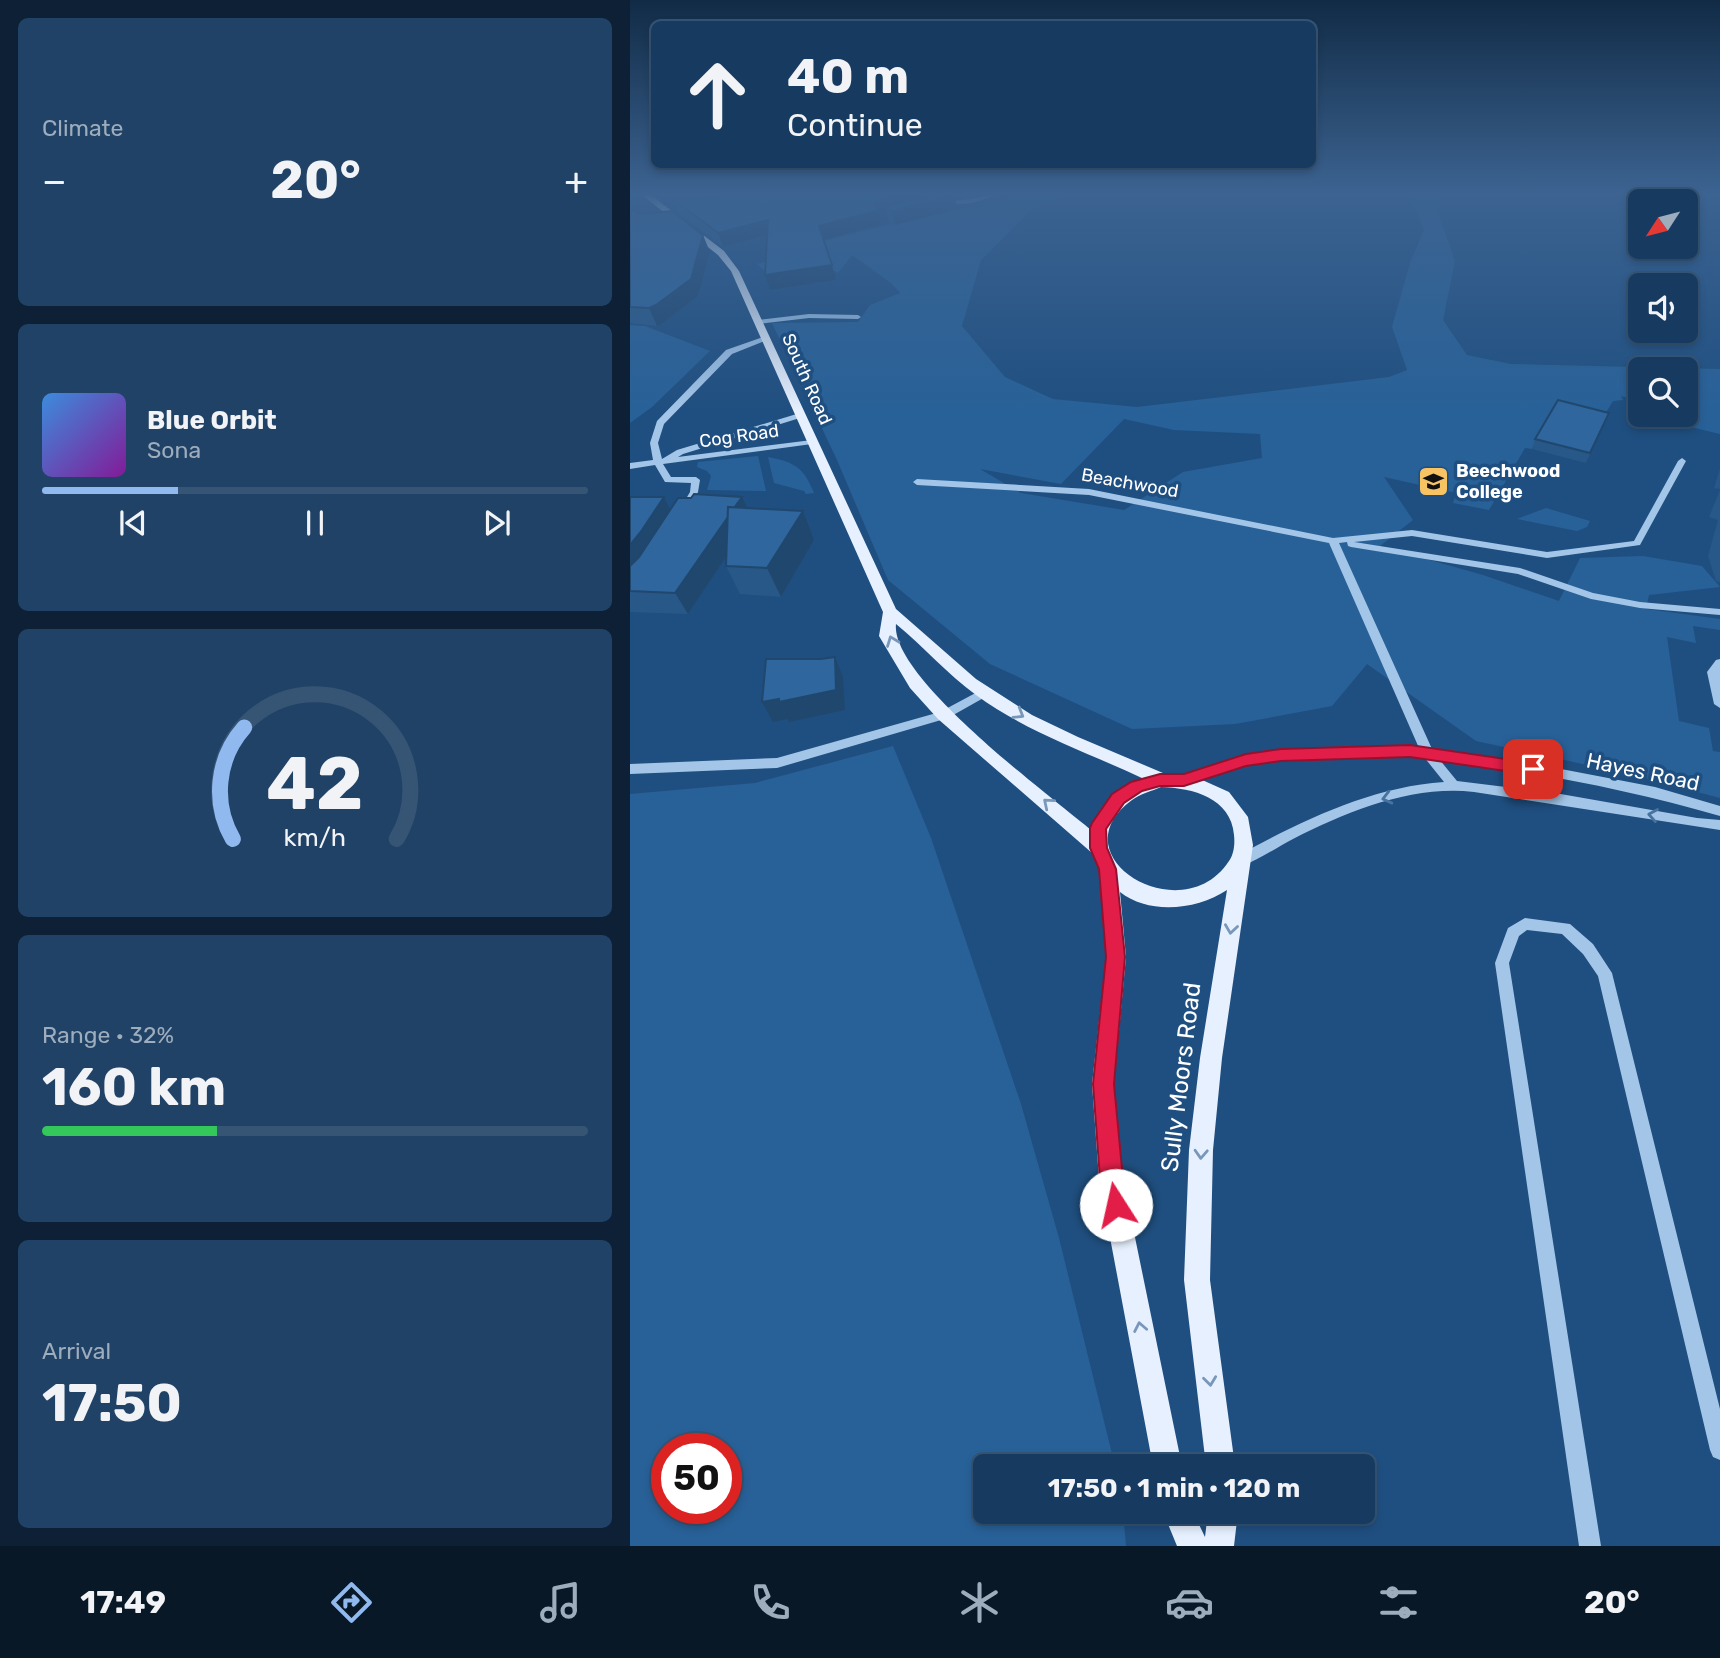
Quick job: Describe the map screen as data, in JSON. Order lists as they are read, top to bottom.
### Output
{
  "streets": {
    "main road": ["South Road", "Sully Moors Road"],
    "street": ["Cog Road", "Beachwood", "Hayes Road"]
  },
  "crossings": [
    ["South Road", "Cog Road"],
    ["South Road", "Hayes Road"],
    ["South Road", "Sully Moors Road"],
    ["Hayes Road", "Sully Moors Road"]
  ],
  "places": {
    "school or university": ["Beechwood College"]
  },
  "north": "bottom left",
  "page": {
    "tile": [
      "Climate",
      ["Range · 32%", "160 km"],
      ["Arrival", "17:50"]
    ],
    "turn": ["40 m", "Continue"],
    "heat": ["−", "20°", "+"],
    "song": ["Blue Orbit", "Sona"],
    "limit": "50",
    "trip": "17:50 · 1 min · 120 m",
    "tabs": ["17:49", "20°"],
    "gauge": ["42", "km/h"]
  }
}
